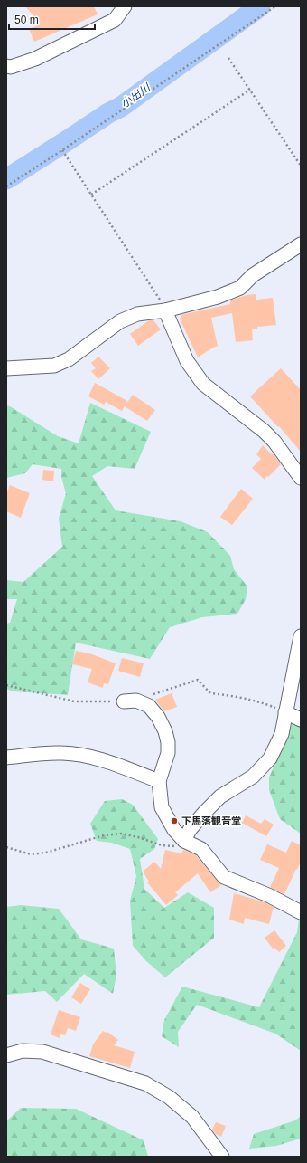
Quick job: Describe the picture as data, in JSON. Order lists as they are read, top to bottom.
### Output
{
  "water": ["小出川"],
  "places": ["下馬落観音堂"],
  "scale_bar": "50 m"
}
